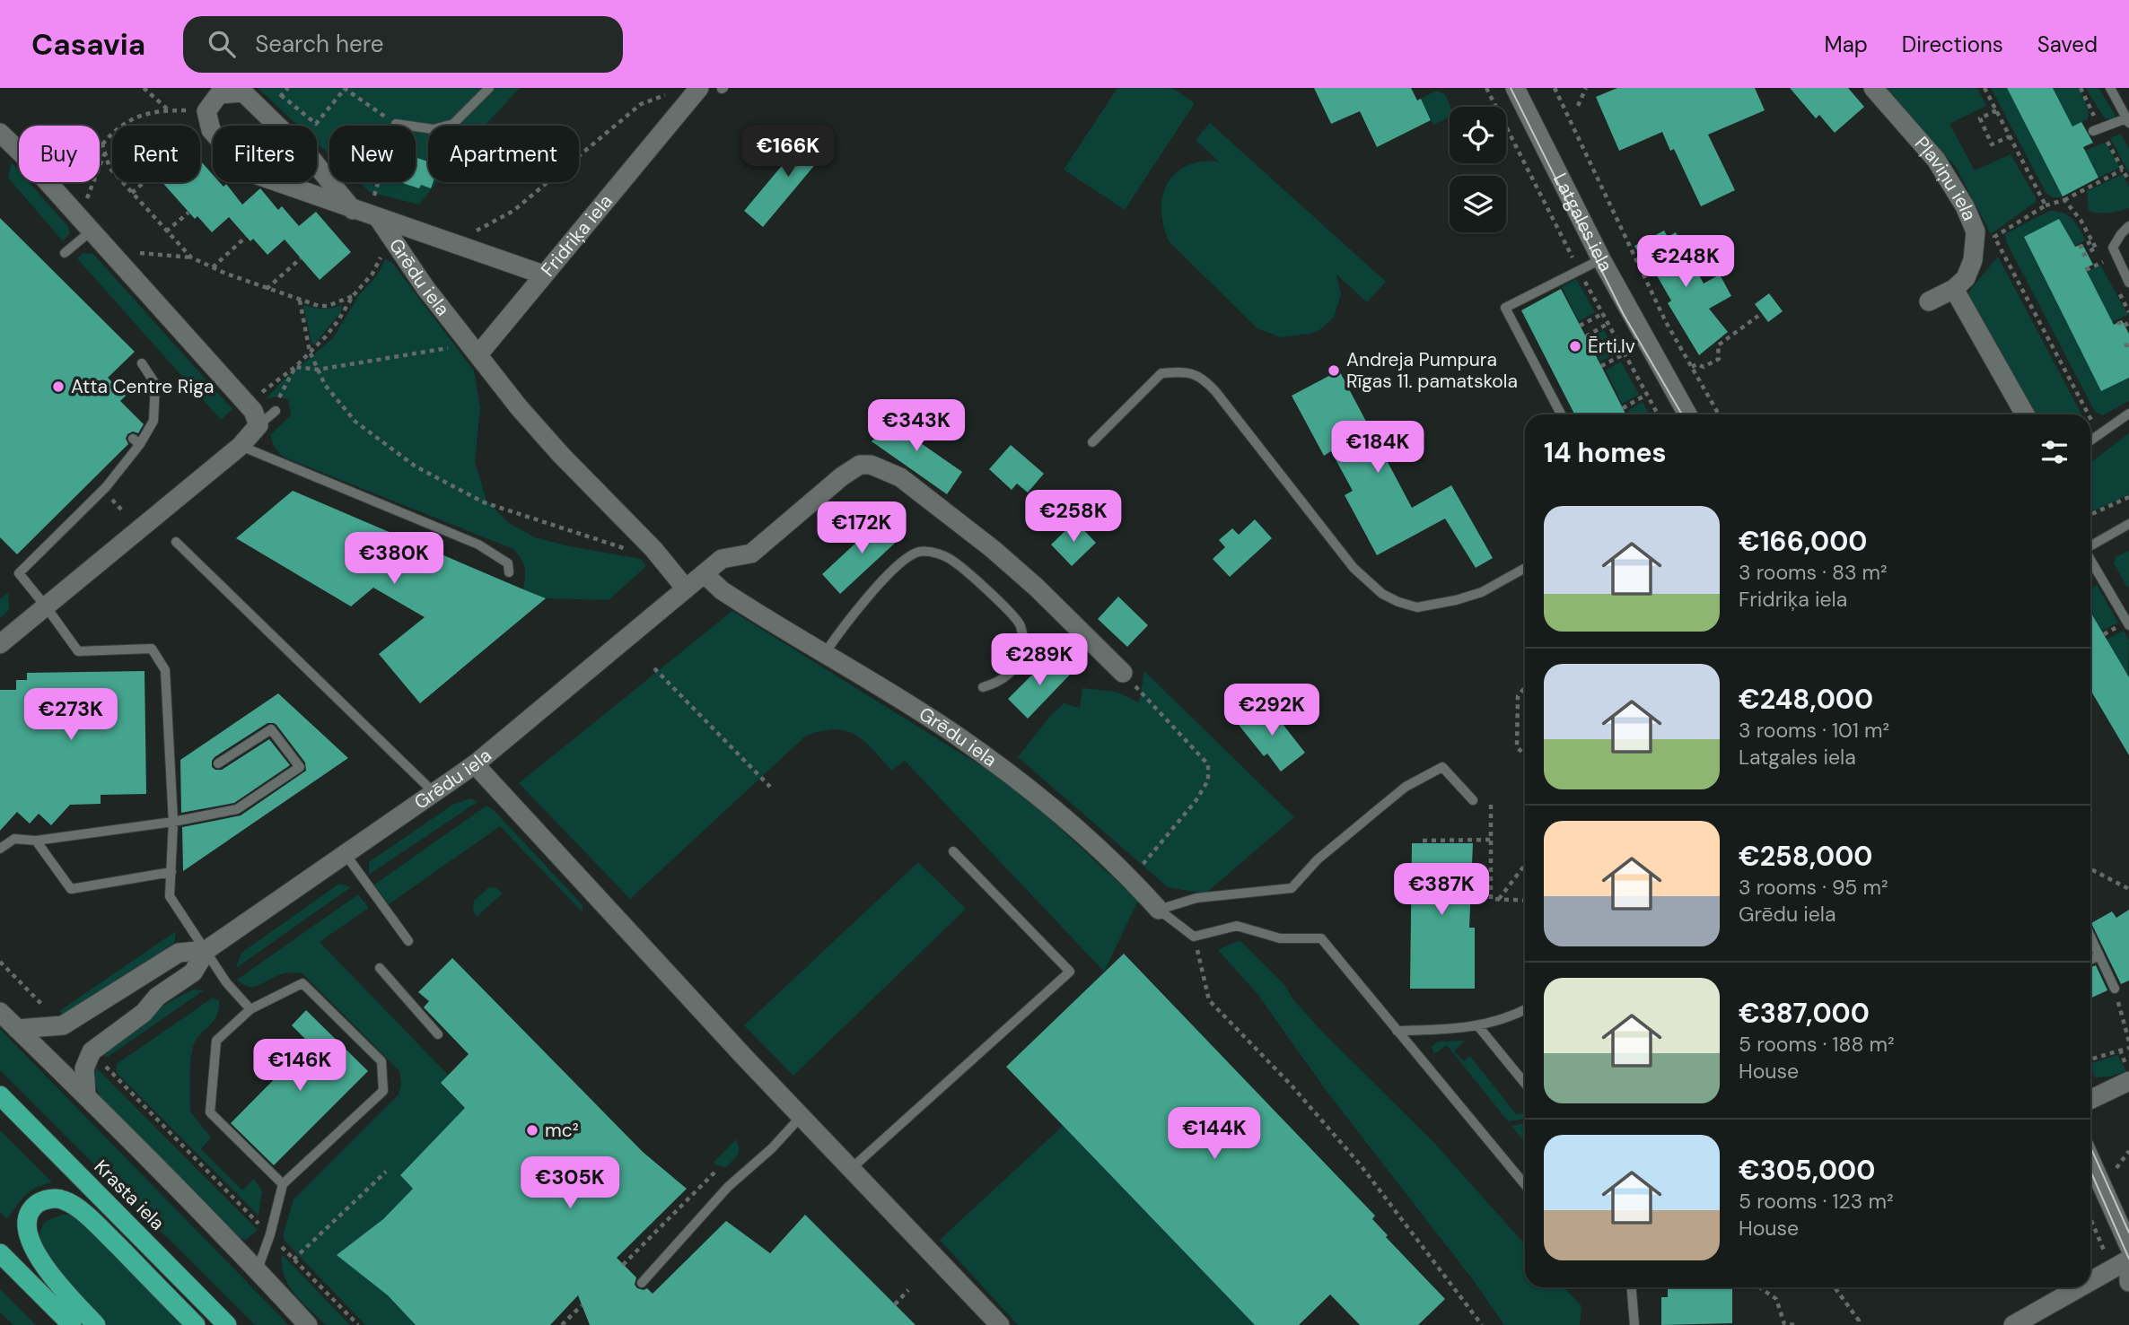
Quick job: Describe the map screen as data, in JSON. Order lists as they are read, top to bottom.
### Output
{
  "streets": {
    "highway": ["Krasta iela"],
    "street": [
      "Pļaviņu iela",
      "Latgales iela",
      "Fridriķa iela",
      "Grēdu iela"
    ]
  },
  "crossings": [
    ["Fridriķa iela", "Grēdu iela"]
  ],
  "places": [
    "Ērti.lv",
    "Andreja Pumpura Rīgas 11. pamatskola",
    "Atta Centre Riga",
    "mc²"
  ],
  "page": {
    "header": "Casavia",
    "search": "Search here",
    "nav": ["Map", "Directions", "Saved"],
    "price": [
      "€166K",
      "€248K",
      "€343K",
      "€184K",
      "€258K",
      "€172K",
      "€380K",
      "€289K",
      "€292K",
      "€273K",
      "€387K",
      "€146K",
      "€144K",
      "€305K"
    ],
    "chip": [
      "Buy",
      "Rent",
      "Filters",
      "New",
      "Apartment"
    ],
    "heading": "14 homes",
    "list": [
      {
        "name": "€166,000",
        "note": "3 rooms · 83 m² · Fridriķa iela"
      },
      {
        "name": "€248,000",
        "note": "3 rooms · 101 m² · Latgales iela"
      },
      {
        "name": "€258,000",
        "note": "3 rooms · 95 m² · Grēdu iela"
      },
      {
        "name": "€387,000",
        "note": "5 rooms · 188 m² · House"
      },
      {
        "name": "€305,000",
        "note": "5 rooms · 123 m² · House"
      }
    ]
  }
}
